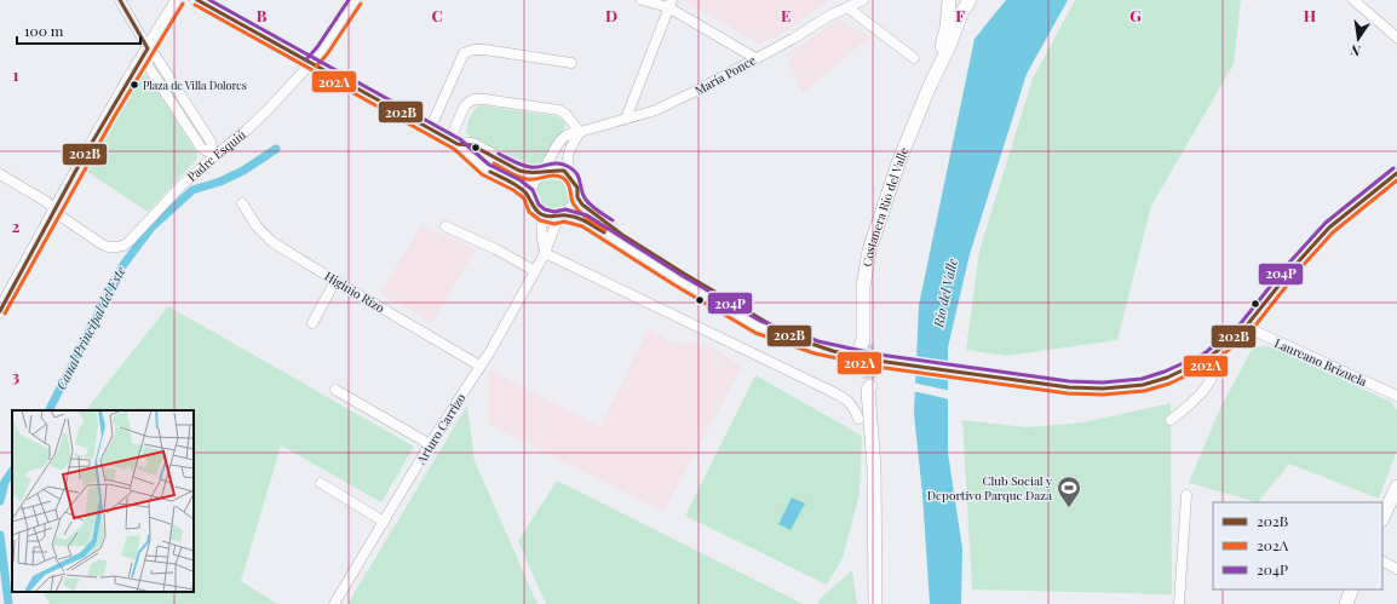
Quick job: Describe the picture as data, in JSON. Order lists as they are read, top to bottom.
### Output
{
  "streets": {
    "main road": ["Padre Esquiú", "Costanera Río del Valle"],
    "street": [
      "María Ponce",
      "Higinio Rizo",
      "Laureano Brizuela",
      "Arturo Carrizo"
    ]
  },
  "crossings": [
    ["María Ponce", "Arturo Carrizo"],
    ["Higinio Rizo", "Arturo Carrizo"]
  ],
  "water": ["Río del Valle", "Canal Principal del Este"],
  "places": {
    "other": ["Plaza de Villa Dolores"],
    "sports": ["Club Social y Deportivo Parque Daza"]
  },
  "lines": ["transit line 202B", "transit line 204P", "transit line 202A"],
  "legend": ["202B", "202A", "204P"],
  "scale_bar": "100 m",
  "north": "bottom",
  "grid": {
    "columns": [
      "B",
      "C",
      "D",
      "E",
      "F",
      "G",
      "H"
    ],
    "rows": ["1", "2", "3"]
  }
}
